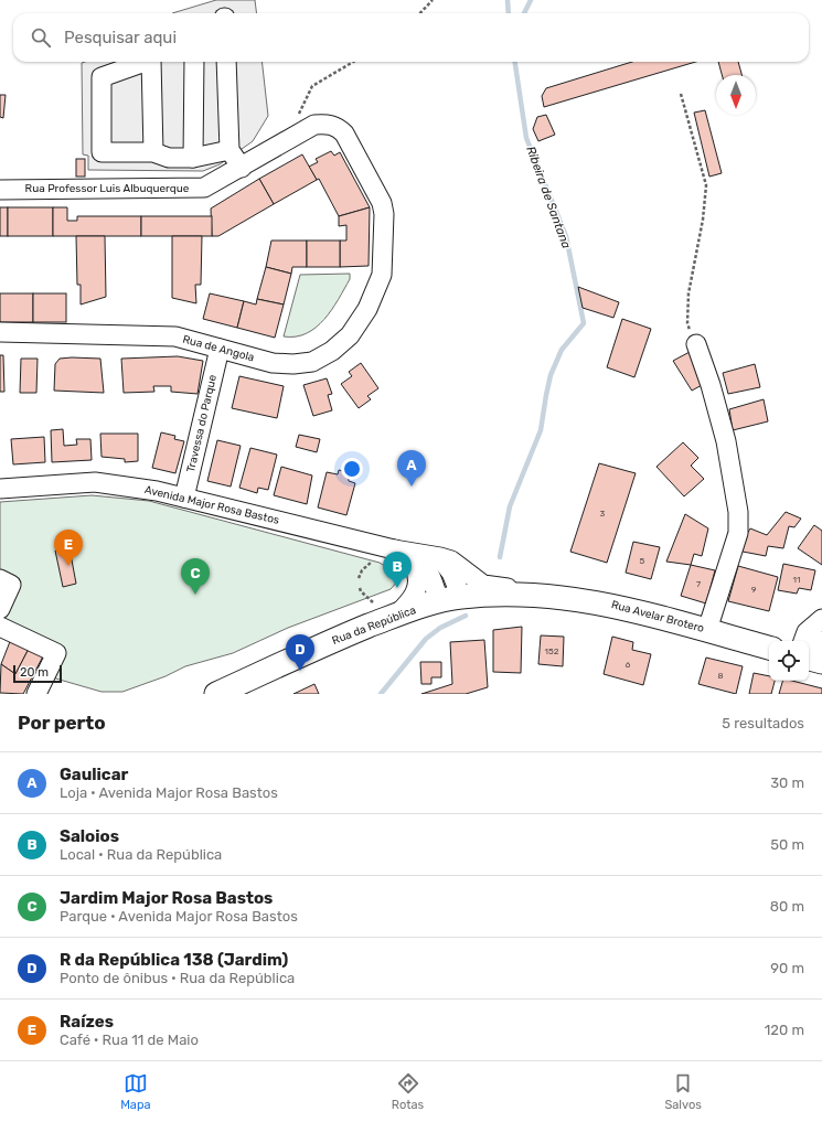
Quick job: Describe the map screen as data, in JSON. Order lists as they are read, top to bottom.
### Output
{
  "streets": {
    "main road": ["Rua Avelar Brotero", "Rua da República"],
    "street": [
      "Rua Professor Luis Albuquerque",
      "Rua de Angola",
      "Travessa do Parque",
      "Avenida Major Rosa Bastos"
    ]
  },
  "crossings": [
    ["Rua Professor Luis Albuquerque", "Rua de Angola"],
    ["Rua de Angola", "Travessa do Parque"],
    ["Travessa do Parque", "Avenida Major Rosa Bastos"],
    ["Rua Avelar Brotero", "Rua da República"]
  ],
  "water": ["Ribeira de Santana"],
  "house_numbers": [
    "3",
    "5",
    "11",
    "7",
    "9",
    "152",
    "6",
    "8"
  ],
  "scale_bar": "20 m",
  "north": "bottom",
  "page": {
    "search": "Pesquisar aqui",
    "pins": [
      "A",
      "E",
      "B",
      "C",
      "D"
    ],
    "scale": "20 m",
    "heading": ["Por perto", "5 resultados"],
    "list": [
      {
        "mark": "A",
        "name": "Gaulicar",
        "note": "Loja · Avenida Major Rosa Bastos",
        "value": "30 m"
      },
      {
        "mark": "B",
        "name": "Saloios",
        "note": "Local · Rua da República",
        "value": "50 m"
      },
      {
        "mark": "C",
        "name": "Jardim Major Rosa Bastos",
        "note": "Parque · Avenida Major Rosa Bastos",
        "value": "80 m"
      },
      {
        "mark": "D",
        "name": "R da República 138 (Jardim)",
        "note": "Ponto de ônibus · Rua da República",
        "value": "90 m"
      },
      {
        "mark": "E",
        "name": "Raízes",
        "note": "Café · Rua 11 de Maio",
        "value": "120 m"
      }
    ],
    "nav": ["Mapa", "Rotas", "Salvos"]
  }
}
